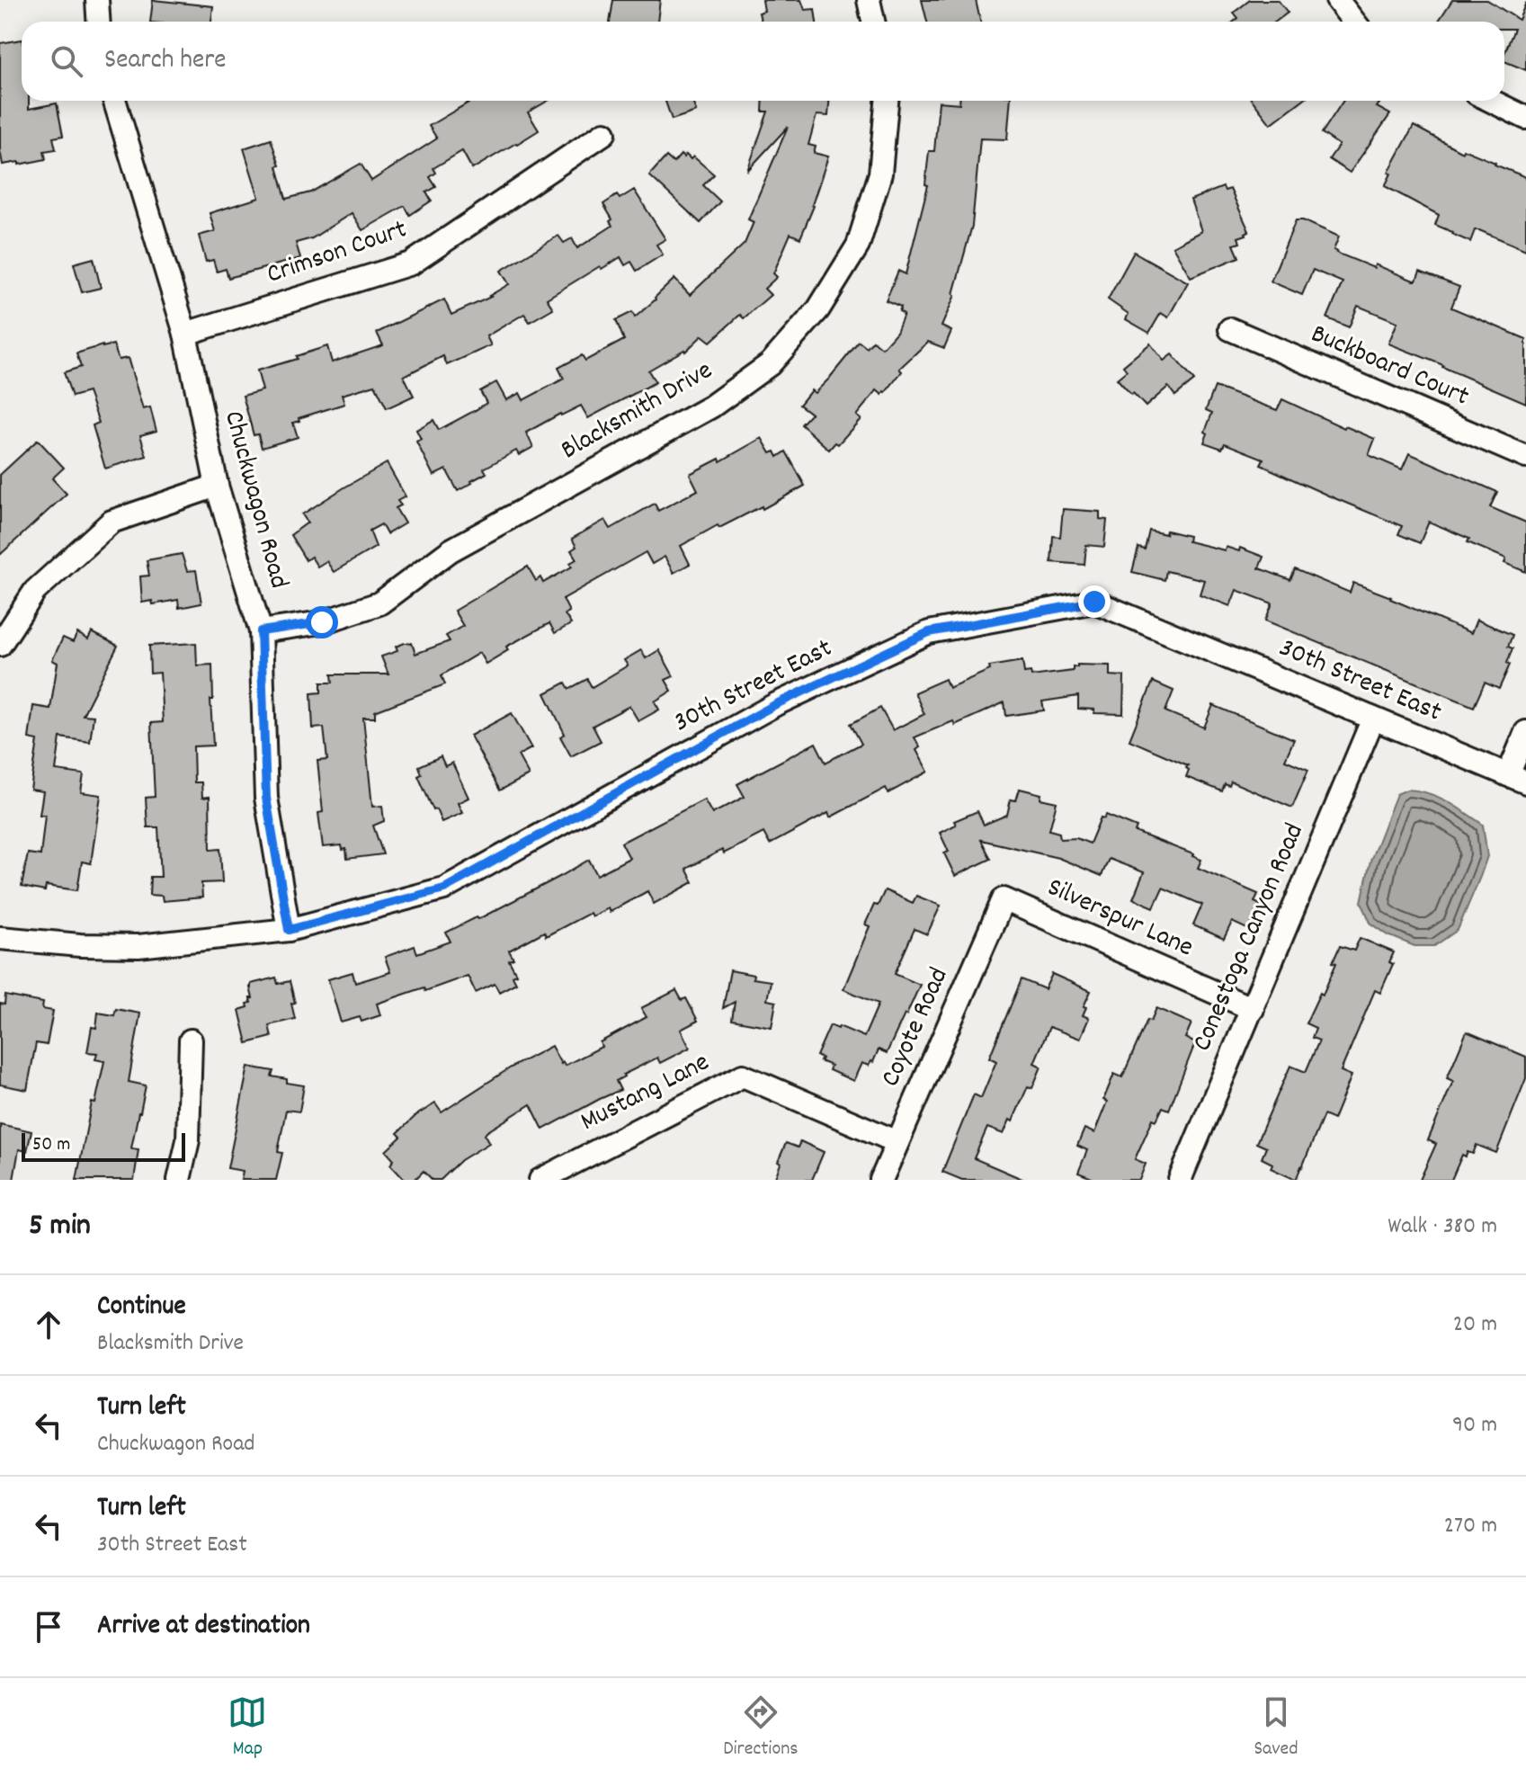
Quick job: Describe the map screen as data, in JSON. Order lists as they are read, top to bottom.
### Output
{
  "streets": {
    "street": [
      "Crimson Court",
      "Buckboard Court",
      "Blacksmith Drive",
      "Chuckwagon Road",
      "30th Street East",
      "Silverspur Lane",
      "Conestoga Canyon Road",
      "Coyote Road",
      "Mustang Lane"
    ]
  },
  "crossings": [
    ["Crimson Court", "Chuckwagon Road"],
    ["Blacksmith Drive", "Chuckwagon Road"],
    ["Chuckwagon Road", "30th Street East"],
    ["30th Street East", "Conestoga Canyon Road"],
    ["Silverspur Lane", "Conestoga Canyon Road"],
    ["Silverspur Lane", "Coyote Road"],
    ["Coyote Road", "Mustang Lane"]
  ],
  "scale_bar": "50 m",
  "page": {
    "search": "Search here",
    "scale": "50 m",
    "heading": ["5 min", "Walk · 380 m"],
    "list": [
      ["Continue", "Blacksmith Drive", "20 m"],
      ["Turn left", "Chuckwagon Road", "90 m"],
      ["Turn left", "30th Street East", "270 m"],
      "Arrive at destination"
    ],
    "nav": ["Map", "Directions", "Saved"]
  }
}
